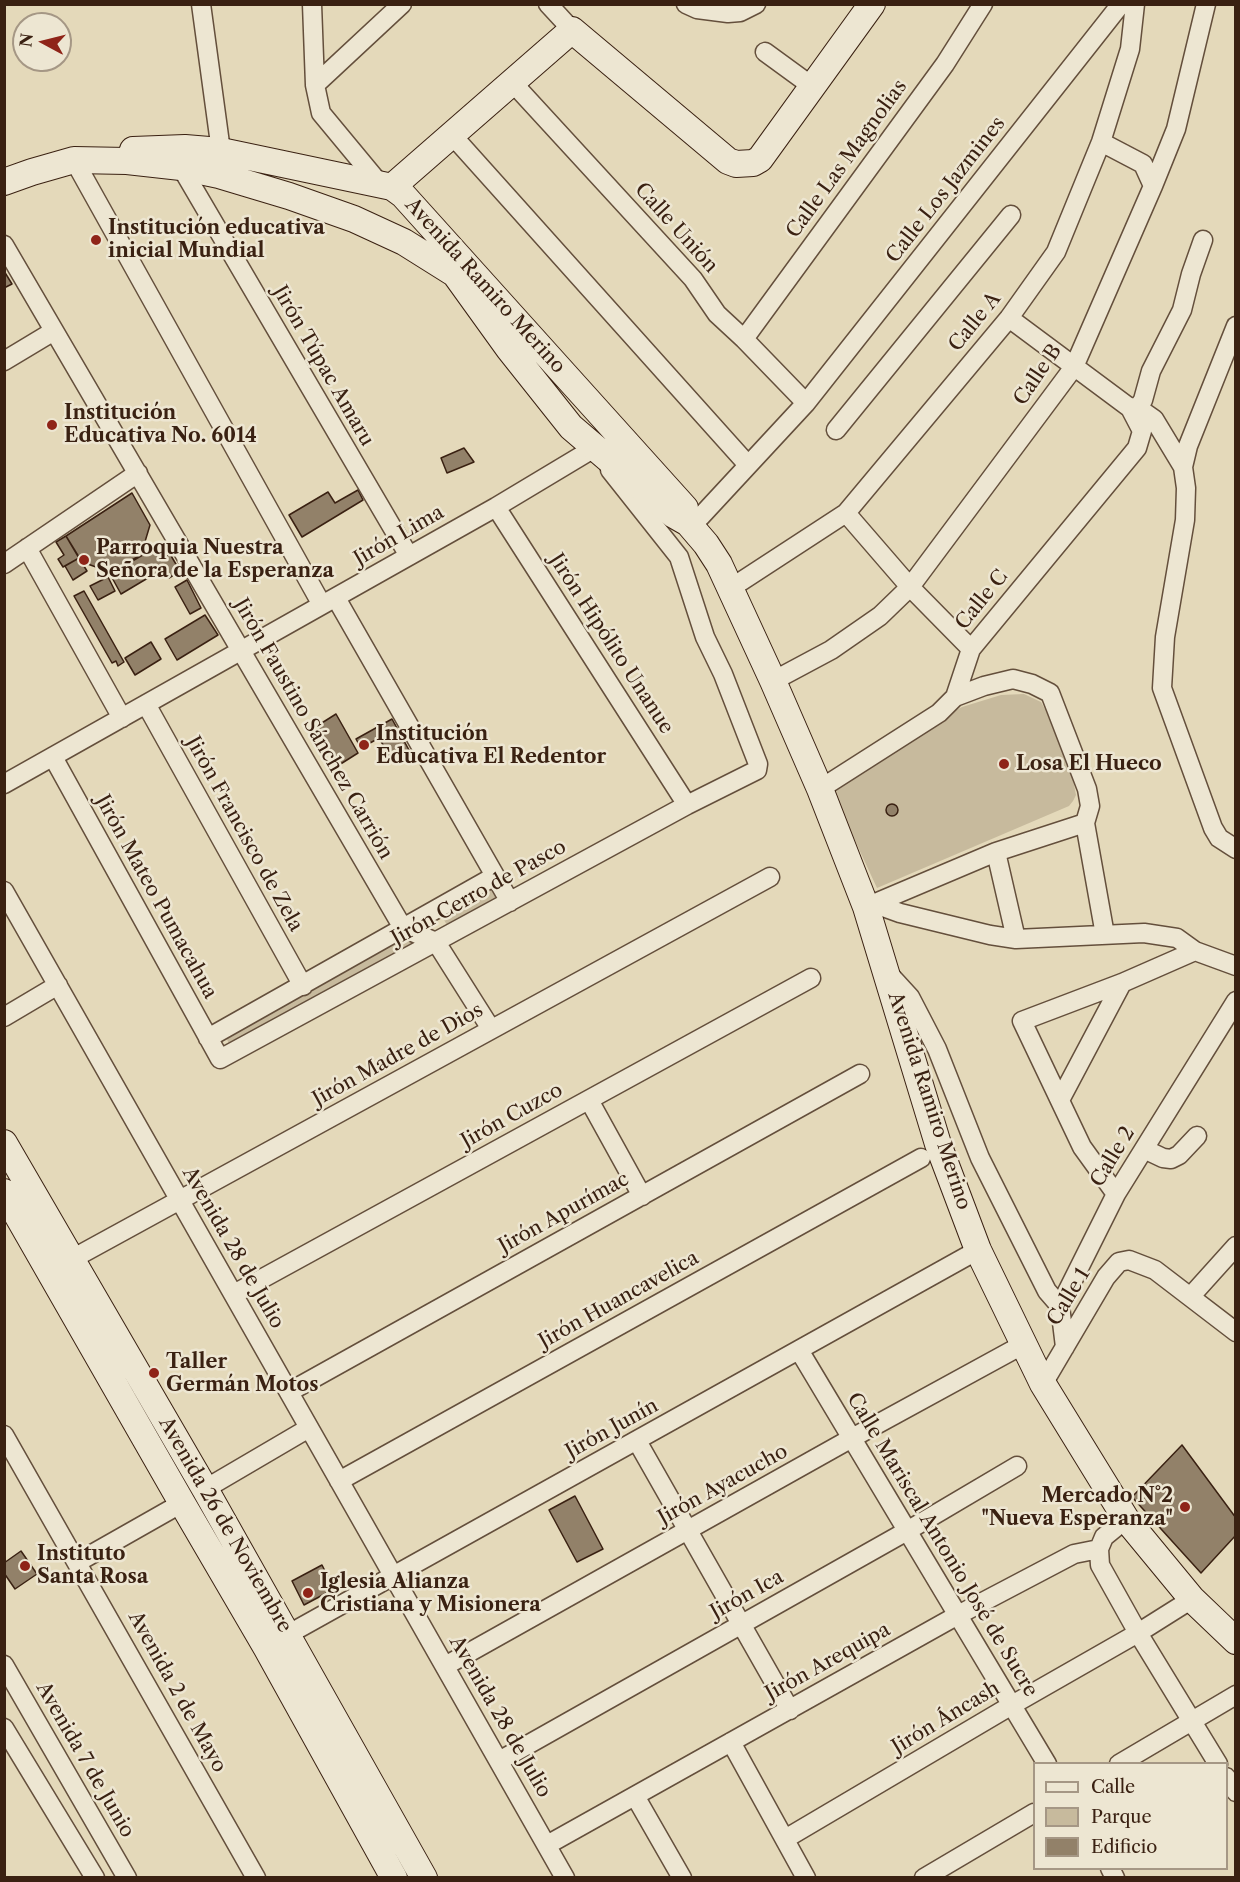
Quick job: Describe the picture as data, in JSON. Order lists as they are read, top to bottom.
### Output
{
  "streets": {
    "street": [
      "Calle Las Magnolias",
      "Calle Los Jazmines",
      "Calle Unión",
      "Avenida Ramiro Merino",
      "Calle A",
      "Jirón Túpac Amaru",
      "Calle B",
      "Jirón Lima",
      "Calle C",
      "Jirón Hipólito Unanue",
      "Jirón Faustino Sánchez Carrión",
      "Jirón Francisco de Zela",
      "Jirón Cerro de Pasco",
      "Jirón Mateo Pumacahua",
      "Jirón Madre de Dios",
      "Jirón Cuzco",
      "Calle 2",
      "Jirón Apurímac",
      "Avenida 28 de Julio",
      "Calle 1",
      "Jirón Huancavelica",
      "Jirón Junín",
      "Jirón Ayacucho",
      "Avenida 26 de Noviembre",
      "Calle Mariscal Antonio José de Sucre",
      "Jirón Ica",
      "Jirón Arequipa",
      "Avenida 2 de Mayo",
      "Jirón Áncash",
      "Avenida 7 de Junio"
    ]
  },
  "crossings": [
    ["Calle Las Magnolias", "Calle Unión"],
    ["Calle Los Jazmines", "Calle Unión"],
    ["Calle Los Jazmines", "Avenida Ramiro Merino"],
    ["Avenida Ramiro Merino", "Calle A"],
    ["Avenida Ramiro Merino", "Jirón Túpac Amaru"],
    ["Avenida Ramiro Merino", "Calle B"],
    ["Avenida Ramiro Merino", "Jirón Lima"],
    ["Avenida Ramiro Merino", "Calle C"],
    ["Avenida Ramiro Merino", "Jirón Cerro de Pasco"],
    ["Avenida Ramiro Merino", "Calle 1"],
    ["Avenida Ramiro Merino", "Jirón Junín"],
    ["Avenida Ramiro Merino", "Jirón Ayacucho"],
    ["Avenida Ramiro Merino", "Jirón Áncash"],
    ["Jirón Túpac Amaru", "Jirón Lima"],
    ["Jirón Lima", "Jirón Hipólito Unanue"],
    ["Jirón Lima", "Jirón Faustino Sánchez Carrión"],
    ["Jirón Lima", "Jirón Francisco de Zela"],
    ["Jirón Lima", "Jirón Cerro de Pasco"],
    ["Jirón Lima", "Jirón Mateo Pumacahua"],
    ["Jirón Hipólito Unanue", "Jirón Cerro de Pasco"],
    ["Jirón Faustino Sánchez Carrión", "Jirón Cerro de Pasco"],
    ["Jirón Francisco de Zela", "Jirón Cerro de Pasco"],
    ["Jirón Cerro de Pasco", "Jirón Mateo Pumacahua"],
    ["Jirón Madre de Dios", "Avenida 28 de Julio"],
    ["Jirón Madre de Dios", "Avenida 26 de Noviembre"],
    ["Jirón Cuzco", "Avenida 28 de Julio"],
    ["Jirón Apurímac", "Avenida 28 de Julio"],
    ["Avenida 28 de Julio", "Jirón Huancavelica"],
    ["Avenida 28 de Julio", "Jirón Junín"],
    ["Avenida 28 de Julio", "Jirón Ayacucho"],
    ["Avenida 28 de Julio", "Jirón Ica"],
    ["Avenida 28 de Julio", "Jirón Arequipa"],
    ["Jirón Junín", "Avenida 26 de Noviembre"],
    ["Jirón Junín", "Calle Mariscal Antonio José de Sucre"],
    ["Jirón Ayacucho", "Calle Mariscal Antonio José de Sucre"],
    ["Calle Mariscal Antonio José de Sucre", "Jirón Ica"],
    ["Calle Mariscal Antonio José de Sucre", "Jirón Arequipa"],
    ["Calle Mariscal Antonio José de Sucre", "Jirón Áncash"]
  ],
  "places": [
    "Institución educativa inicial Mundial",
    "Institución Educativa No. 6014",
    "Parroquia Nuestra Señora de la Esperanza",
    "Institución Educativa El Redentor",
    "Losa El Hueco",
    "Taller Germán Motos",
    "Mercado N°2 \"Nueva Esperanza\"",
    "Instituto Santa Rosa",
    "Iglesia Alianza Cristiana y Misionera"
  ],
  "legend": ["Calle", "Parque", "Edificio"],
  "north": "left"
}
